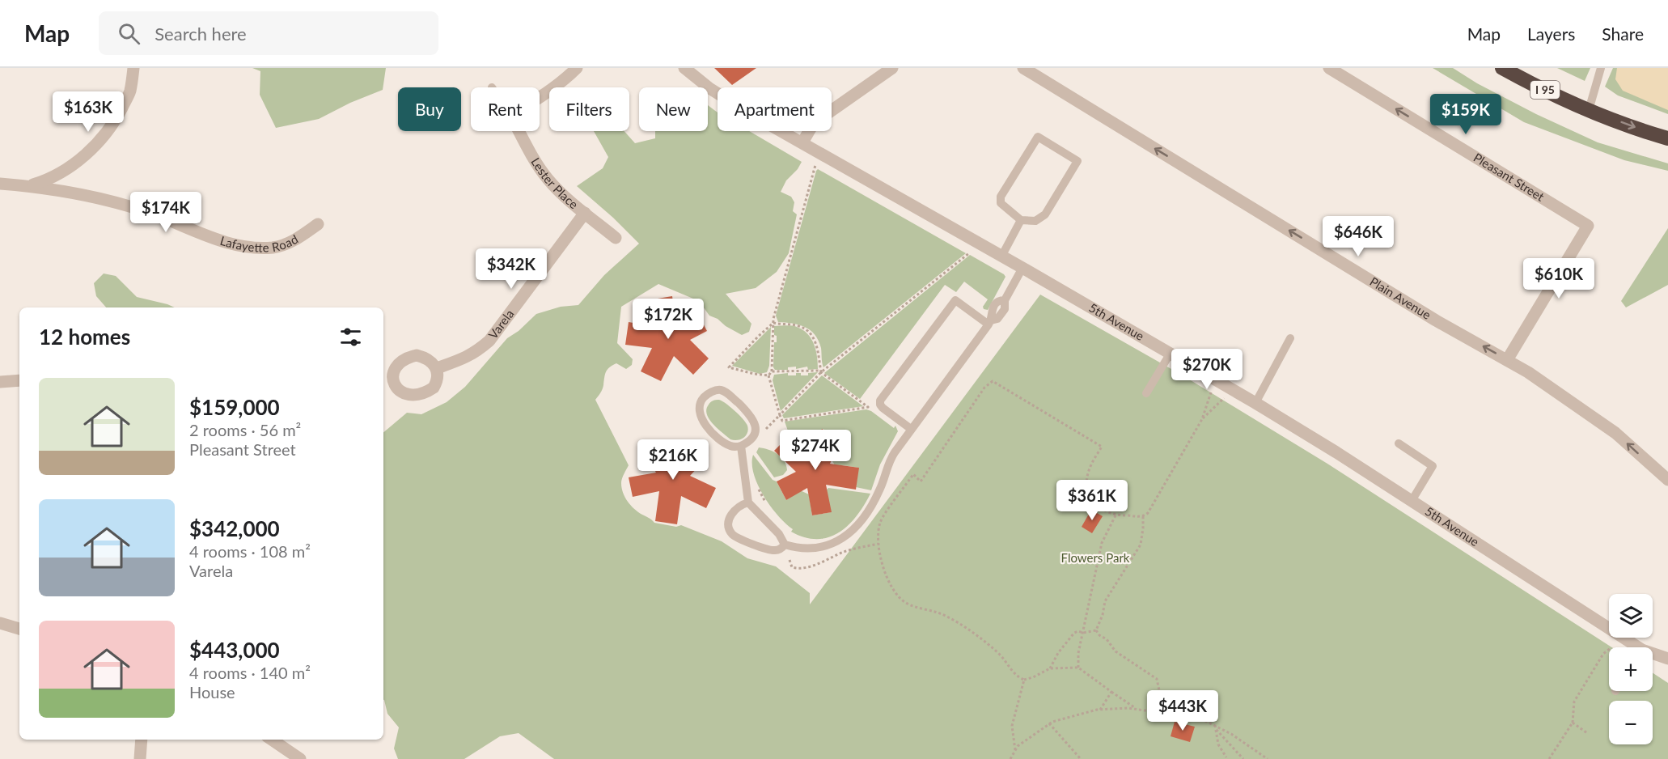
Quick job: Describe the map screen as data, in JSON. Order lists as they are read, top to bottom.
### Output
{
  "streets": {
    "highway": ["I 95"],
    "street": [
      "Pleasant Street",
      "Lester Place",
      "Lafayette Road",
      "Plain Avenue",
      "5th Avenue",
      "Varela"
    ]
  },
  "crossings": [
    ["Pleasant Street", "Plain Avenue"],
    ["Lester Place", "Varela"]
  ],
  "one_way": ["Plain Avenue"],
  "parks": ["Flowers Park"],
  "page": {
    "header": "Map",
    "search": "Search here",
    "nav": ["Map", "Layers", "Share"],
    "chip": [
      "Buy",
      "Rent",
      "Filters",
      "New",
      "Apartment"
    ],
    "price": [
      "$163K",
      "$159K",
      "$174K",
      "$646K",
      "$342K",
      "$610K",
      "$172K",
      "$270K",
      "$274K",
      "$216K",
      "$361K",
      "$443K"
    ],
    "heading": "12 homes",
    "list": [
      {
        "name": "$159,000",
        "note": "2 rooms · 56 m² · Pleasant Street"
      },
      {
        "name": "$342,000",
        "note": "4 rooms · 108 m² · Varela"
      },
      {
        "name": "$443,000",
        "note": "4 rooms · 140 m² · House"
      }
    ],
    "map_buttons": ["+", "−"]
  }
}
